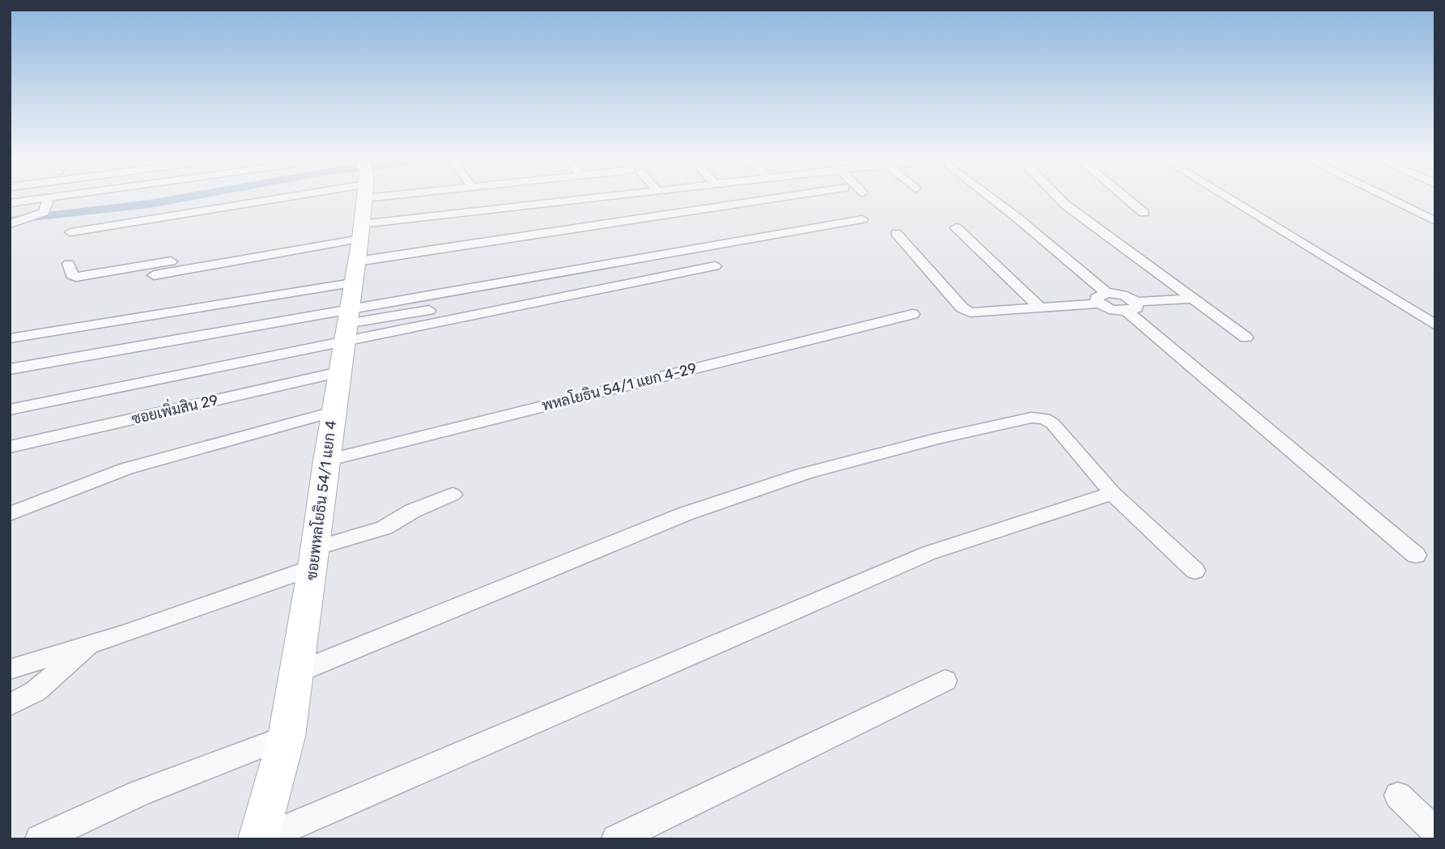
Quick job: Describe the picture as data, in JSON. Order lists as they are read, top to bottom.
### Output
{
  "streets": {
    "street": ["พหลโยธิน 54/1 แยก 4-29", "ซอยเพิ่มสิน 29", "ซอยพหลโยธิน 54/1 แยก 4"]
  },
  "crossings": [
    ["พหลโยธิน 54/1 แยก 4-29", "ซอยพหลโยธิน 54/1 แยก 4"],
    ["ซอยเพิ่มสิน 29", "ซอยพหลโยธิน 54/1 แยก 4"]
  ]
}
